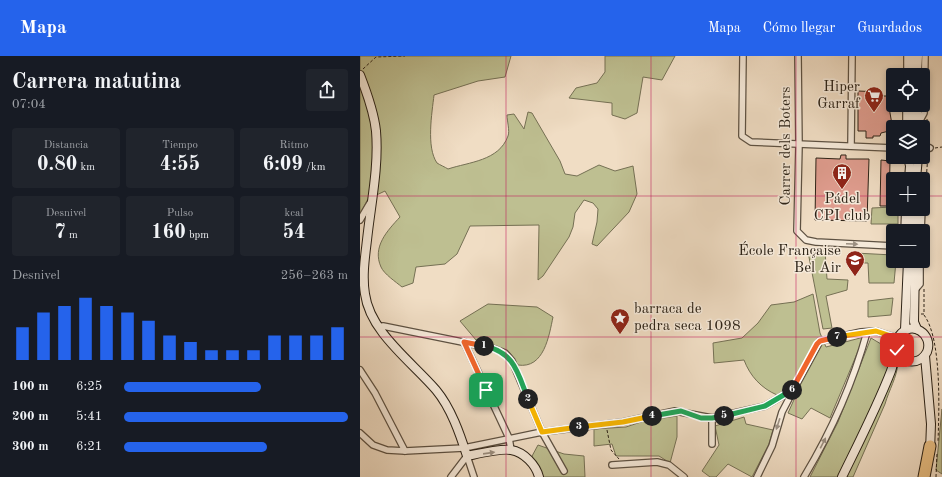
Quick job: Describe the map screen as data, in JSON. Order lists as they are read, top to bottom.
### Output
{
  "streets": {
    "street": ["Carrer dels Boters"]
  },
  "places": {
    "supermarket": ["Hiper Garraf"],
    "building": ["Pádel CPI club"],
    "school or university": ["École Française Bel Air"],
    "place": ["barraca de pedra seca 1098"]
  },
  "page": {
    "header": "Mapa",
    "nav": ["Mapa", "Cómo llegar", "Guardados"],
    "heading": ["Carrera matutina", "07:04"],
    "map_buttons": ["+", "−"],
    "stats": [
      ["Distancia", "0.80 km"],
      ["Tiempo", "4:55"],
      ["Ritmo", "6:09 /km"],
      ["Desnivel", "7 m"],
      ["Pulso", "160 bpm"],
      ["kcal", "54"]
    ],
    "chart": ["Desnivel", "256–263 m"],
    "pins": [
      "7",
      "1",
      "6",
      "2",
      "4",
      "5",
      "3"
    ],
    "list": [
      {
        "name": "100 m",
        "note": "6:25"
      },
      {
        "name": "200 m",
        "note": "5:41"
      },
      {
        "name": "300 m",
        "note": "6:21"
      }
    ]
  }
}
